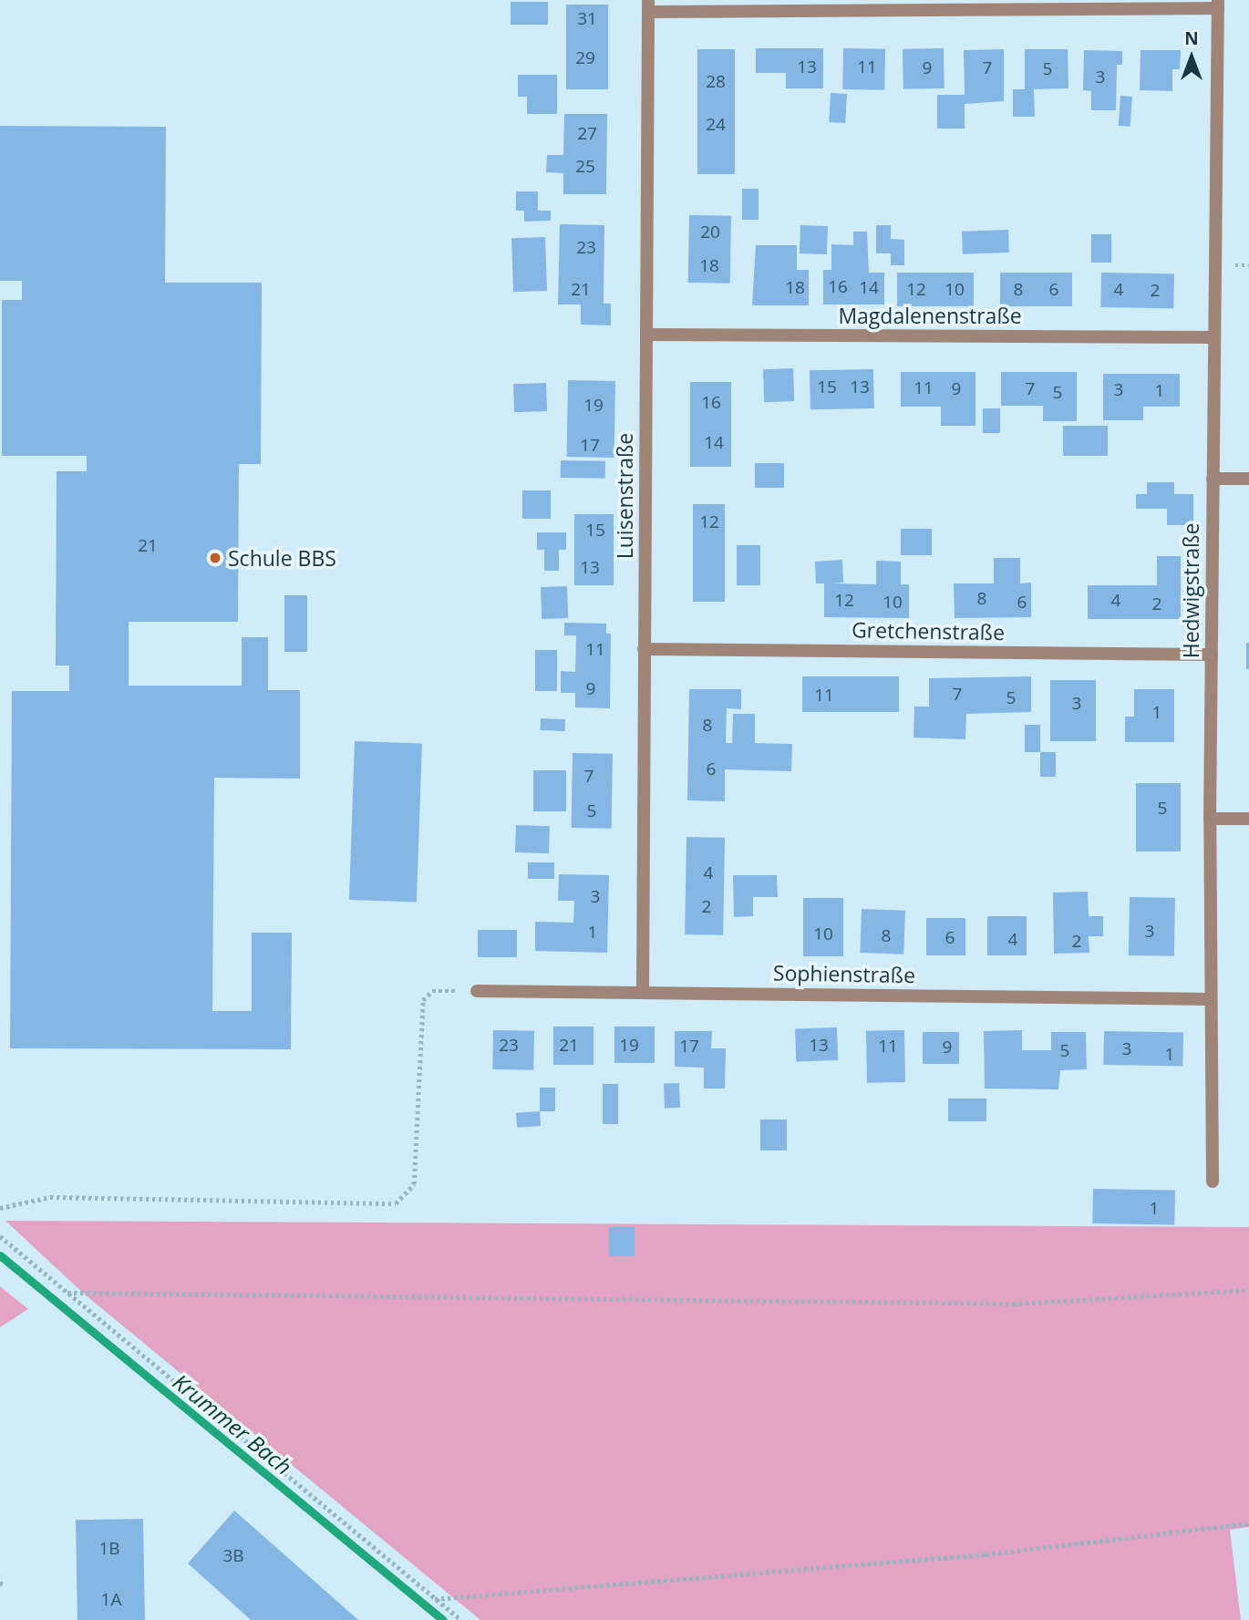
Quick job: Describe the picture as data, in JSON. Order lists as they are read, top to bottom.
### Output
{
  "streets": {
    "street": [
      "Magdalenenstraße",
      "Luisenstraße",
      "Hedwigstraße",
      "Gretchenstraße",
      "Sophienstraße"
    ]
  },
  "crossings": [
    ["Magdalenenstraße", "Luisenstraße"],
    ["Magdalenenstraße", "Hedwigstraße"],
    ["Luisenstraße", "Gretchenstraße"],
    ["Luisenstraße", "Sophienstraße"],
    ["Hedwigstraße", "Gretchenstraße"],
    ["Hedwigstraße", "Sophienstraße"]
  ],
  "water": ["Krummer Bach"],
  "places": ["Schule BBS"],
  "house_numbers": [
    "31",
    "29",
    "13",
    "11",
    "9",
    "7",
    "5",
    "3",
    "28",
    "24",
    "27",
    "25",
    "20",
    "23",
    "18",
    "16",
    "18",
    "14",
    "21",
    "12",
    "10",
    "8",
    "6",
    "4",
    "2",
    "15",
    "13",
    "11",
    "9",
    "7",
    "3",
    "1",
    "5",
    "16",
    "19",
    "14",
    "17",
    "12",
    "15",
    "21",
    "13",
    "8",
    "12",
    "4",
    "10",
    "6",
    "2",
    "11",
    "9",
    "7",
    "11",
    "5",
    "3",
    "1",
    "8",
    "6",
    "7",
    "5",
    "5",
    "4",
    "3",
    "2",
    "3",
    "1",
    "10",
    "8",
    "6",
    "4",
    "2",
    "23",
    "21",
    "19",
    "13",
    "17",
    "11",
    "9",
    "3",
    "5",
    "1",
    "1",
    "1B",
    "3B",
    "1A"
  ],
  "north": "top"
}
